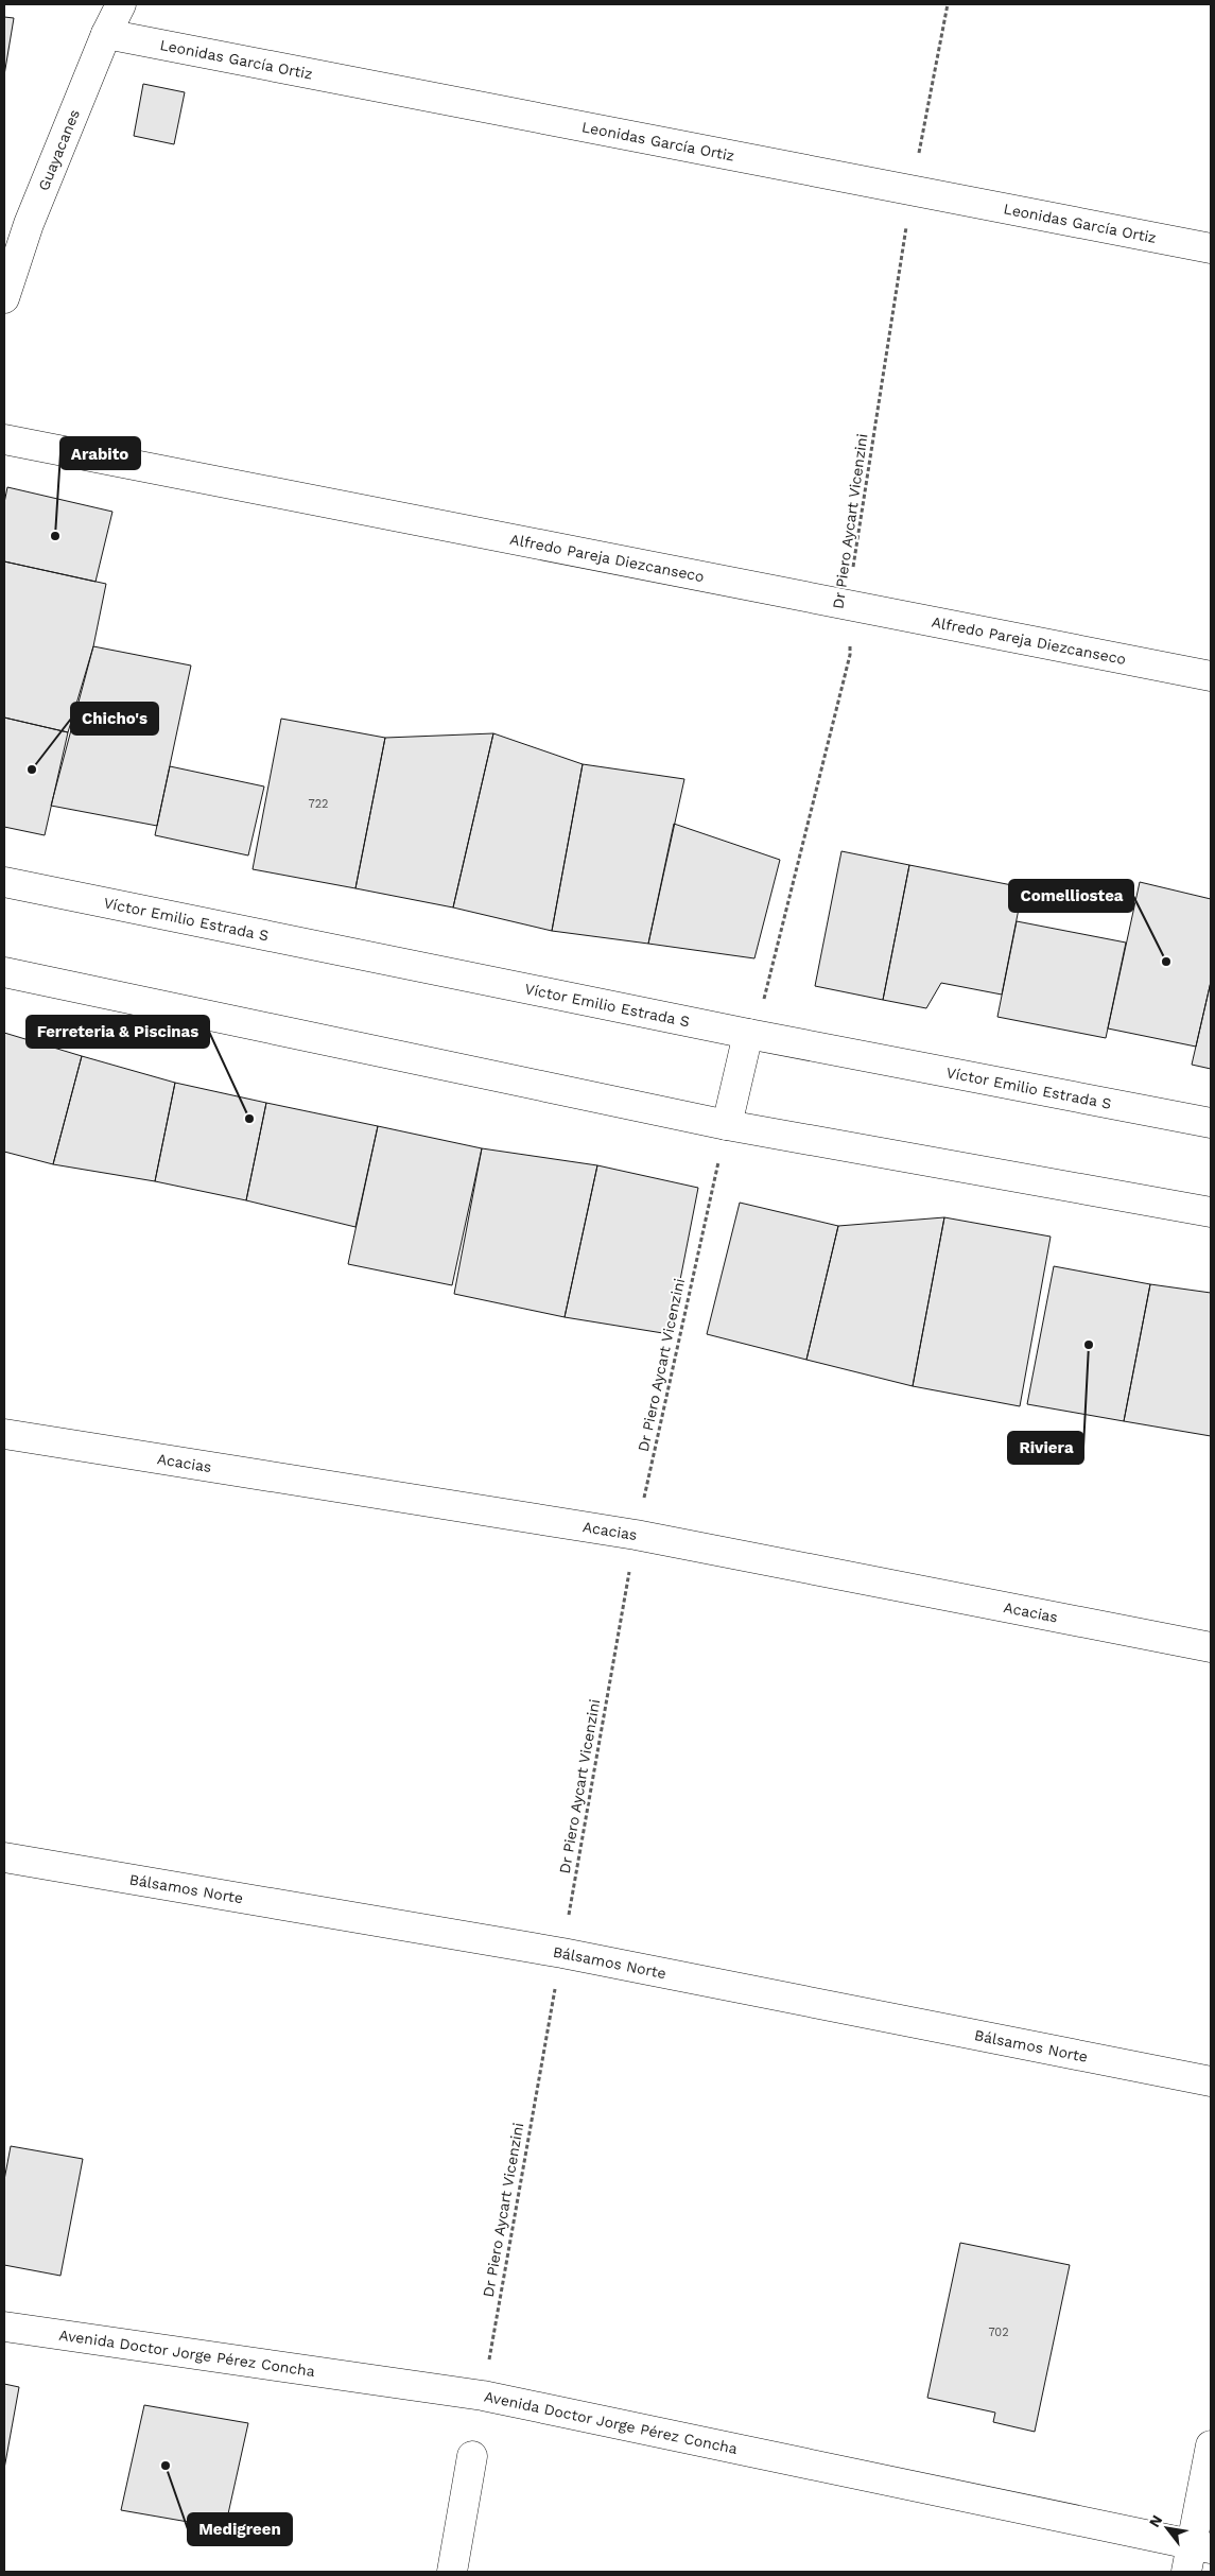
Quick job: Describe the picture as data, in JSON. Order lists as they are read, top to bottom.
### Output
{
  "streets": {
    "street": [
      "Leonidas García Ortiz",
      "Guayacanes",
      "Alfredo Pareja Diezcanseco",
      "Víctor Emilio Estrada S",
      "Acacias",
      "Bálsamos Norte",
      "Avenida Doctor Jorge Pérez Concha"
    ],
    "path": ["Dr Piero Aycart Vicenzini"]
  },
  "crossings": [
    ["Leonidas García Ortiz", "Guayacanes"],
    ["Leonidas García Ortiz", "Dr Piero Aycart Vicenzini"],
    ["Dr Piero Aycart Vicenzini", "Alfredo Pareja Diezcanseco"],
    ["Dr Piero Aycart Vicenzini", "Víctor Emilio Estrada S"],
    ["Dr Piero Aycart Vicenzini", "Acacias"],
    ["Dr Piero Aycart Vicenzini", "Bálsamos Norte"],
    ["Dr Piero Aycart Vicenzini", "Avenida Doctor Jorge Pérez Concha"]
  ],
  "places": [
    "Arabito",
    "Chicho's",
    "Comelliostea",
    "Ferreteria & Piscinas",
    "Riviera",
    "Medigreen"
  ],
  "house_numbers": ["722", "702"],
  "north": "top left"
}
